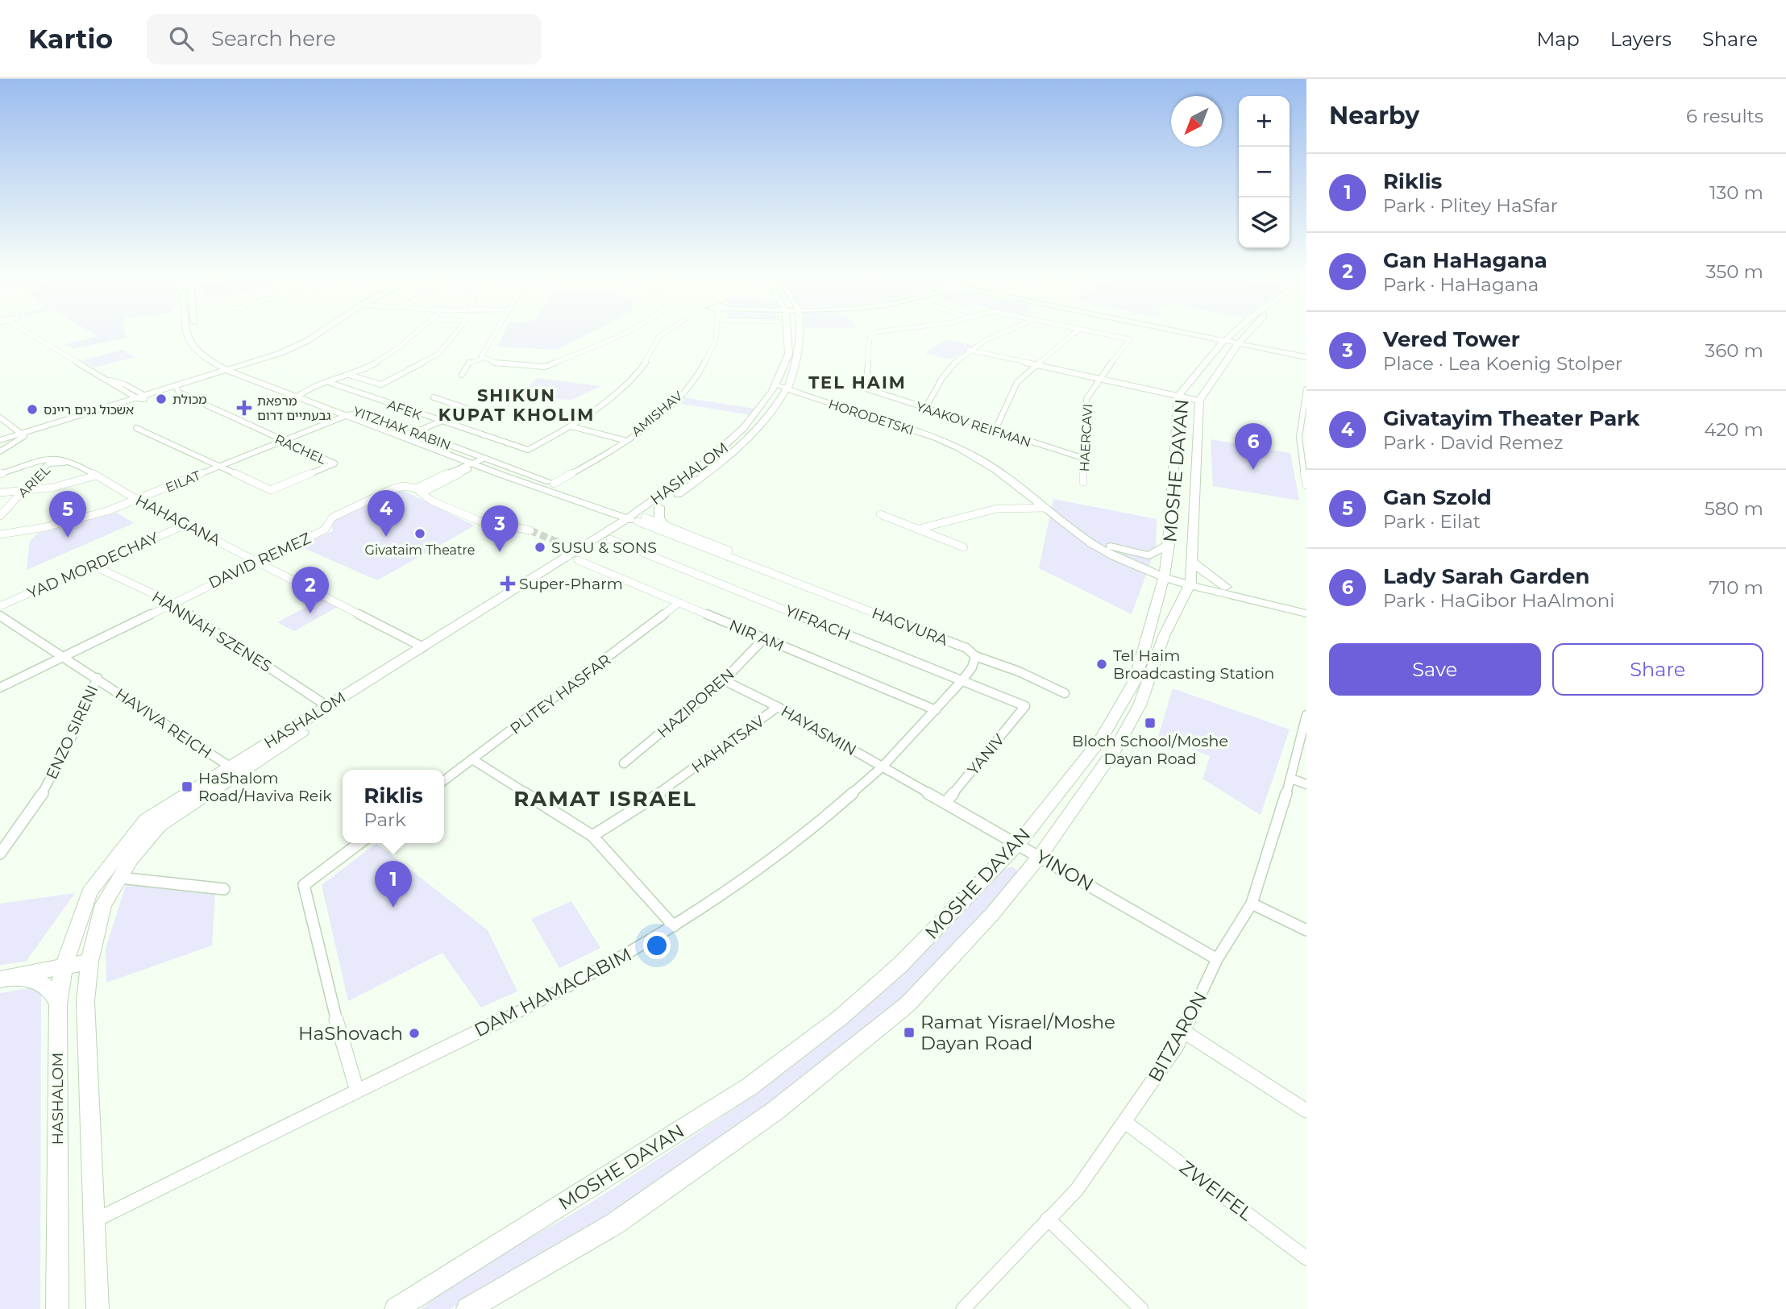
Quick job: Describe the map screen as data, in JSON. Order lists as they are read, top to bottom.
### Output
{
  "streets": {
    "main road": [
      "HORODETSKI",
      "YITZHAK RABIN",
      "MOSHE DAYAN",
      "HASHALOM"
    ],
    "street": [
      "AFEK",
      "AMISHAV",
      "YAAKOV REIFMAN",
      "HAERCAVI",
      "RACHEL",
      "ARIEL",
      "EILAT",
      "HAHAGANA",
      "DAVID REMEZ",
      "YAD MORDECHAY",
      "YIFRACH",
      "HAGVURA",
      "HANNAH SZENES",
      "NIR AM",
      "PLITEY HASFAR",
      "HAZIPOREN",
      "HAVIVA REICH",
      "HAYASMIN",
      "ENZO SIRENI",
      "HAHATSAV",
      "YANIV",
      "YINON",
      "DAM HAMACABIM",
      "BITZARON",
      "ZWEIFEL"
    ]
  },
  "crossings": [
    ["AMISHAV", "YITZHAK RABIN"],
    ["HORODETSKI", "MOSHE DAYAN"],
    ["HORODETSKI", "HASHALOM"],
    ["YAAKOV REIFMAN", "HAERCAVI"],
    ["YITZHAK RABIN", "HASHALOM"],
    ["YITZHAK RABIN", "EILAT"],
    ["YITZHAK RABIN", "DAVID REMEZ"],
    ["YITZHAK RABIN", "HAGVURA"],
    ["RACHEL", "EILAT"],
    ["MOSHE DAYAN", "YINON"],
    ["HASHALOM", "HAHAGANA"],
    ["HASHALOM", "YIFRACH"],
    ["HASHALOM", "HAGVURA"],
    ["HASHALOM", "HANNAH SZENES"],
    ["HASHALOM", "NIR AM"],
    ["HASHALOM", "HAVIVA REICH"],
    ["HASHALOM", "DAM HAMACABIM"],
    ["ARIEL", "HAHAGANA"],
    ["EILAT", "HAHAGANA"],
    ["HAHAGANA", "DAVID REMEZ"],
    ["HAHAGANA", "YAD MORDECHAY"],
    ["DAVID REMEZ", "HANNAH SZENES"],
    ["DAVID REMEZ", "ENZO SIRENI"],
    ["YAD MORDECHAY", "HANNAH SZENES"],
    ["YIFRACH", "YANIV"],
    ["YIFRACH", "DAM HAMACABIM"],
    ["HAGVURA", "DAM HAMACABIM"],
    ["NIR AM", "PLITEY HASFAR"],
    ["NIR AM", "HAZIPOREN"],
    ["NIR AM", "DAM HAMACABIM"],
    ["HAZIPOREN", "HAYASMIN"],
    ["HAVIVA REICH", "ENZO SIRENI"],
    ["HAYASMIN", "HAHATSAV"],
    ["HAYASMIN", "YINON"],
    ["HAYASMIN", "DAM HAMACABIM"],
    ["YANIV", "YINON"],
    ["YINON", "DAM HAMACABIM"],
    ["YINON", "BITZARON"],
    ["BITZARON", "ZWEIFEL"]
  ],
  "districts": ["TEL HAIM", "SHIKUN KUPAT KHOLIM", "RAMAT ISRAEL"],
  "places": {
    "other": [
      "מכולת",
      "אשכול גנים ריינס",
      "Givataim Theatre",
      "SUSU & SONS",
      "Tel Haim Broadcasting Station",
      "HaShovach"
    ],
    "health": ["מרפאת גבעתיים דרום", "Super-Pharm"],
    "transit": ["Bloch School/Moshe Dayan Road", "HaShalom Road/Haviva Reik", "Ramat Yisrael/Moshe Dayan Road"]
  },
  "north": "bottom left",
  "page": {
    "header": "Kartio",
    "search": "Search here",
    "nav": ["Map", "Layers", "Share"],
    "heading": ["Nearby", "6 results"],
    "map_buttons": ["+", "−"],
    "list": [
      {
        "mark": "1",
        "name": "Riklis",
        "note": "Park · Plitey HaSfar",
        "value": "130 m"
      },
      {
        "mark": "2",
        "name": "Gan HaHagana",
        "note": "Park · HaHagana",
        "value": "350 m"
      },
      {
        "mark": "3",
        "name": "Vered Tower",
        "note": "Place · Lea Koenig Stolper",
        "value": "360 m"
      },
      {
        "mark": "4",
        "name": "Givatayim Theater Park",
        "note": "Park · David Remez",
        "value": "420 m"
      },
      {
        "mark": "5",
        "name": "Gan Szold",
        "note": "Park · Eilat",
        "value": "580 m"
      },
      {
        "mark": "6",
        "name": "Lady Sarah Garden",
        "note": "Park · HaGibor HaAlmoni",
        "value": "710 m"
      }
    ],
    "pins": [
      "6",
      "4",
      "5",
      "3",
      "2",
      "1"
    ],
    "buttons": ["Save", "Share"],
    "popup": ["Riklis", "Park"]
  }
}
